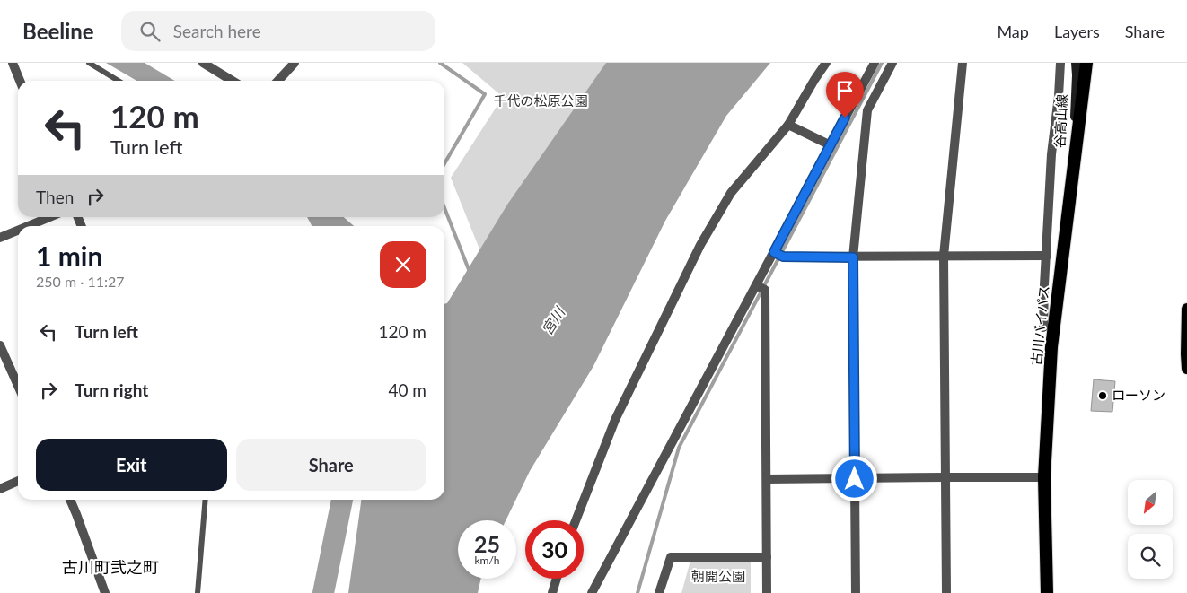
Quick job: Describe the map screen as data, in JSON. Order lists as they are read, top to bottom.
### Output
{
  "streets": {
    "highway": ["古川バイパス"],
    "main road": ["谷高山線"]
  },
  "crossings": [
    ["谷高山線", "古川バイパス"]
  ],
  "districts": ["古川町弐之町"],
  "water": ["宮川"],
  "parks": ["千代の松原公園", "朝開公園"],
  "places": ["ローソン"],
  "north": "bottom left",
  "page": {
    "header": "Beeline",
    "search": "Search here",
    "nav": ["Map", "Layers", "Share"],
    "turn": ["120 m", "Turn left"],
    "then": "Then",
    "heading": ["1 min", "250 m · 11:27"],
    "list": [
      {
        "name": "Turn left",
        "value": "120 m"
      },
      {
        "name": "Turn right",
        "value": "40 m"
      }
    ],
    "buttons": ["Exit", "Share"],
    "speed": "25 km/h",
    "limit": "30"
  }
}
